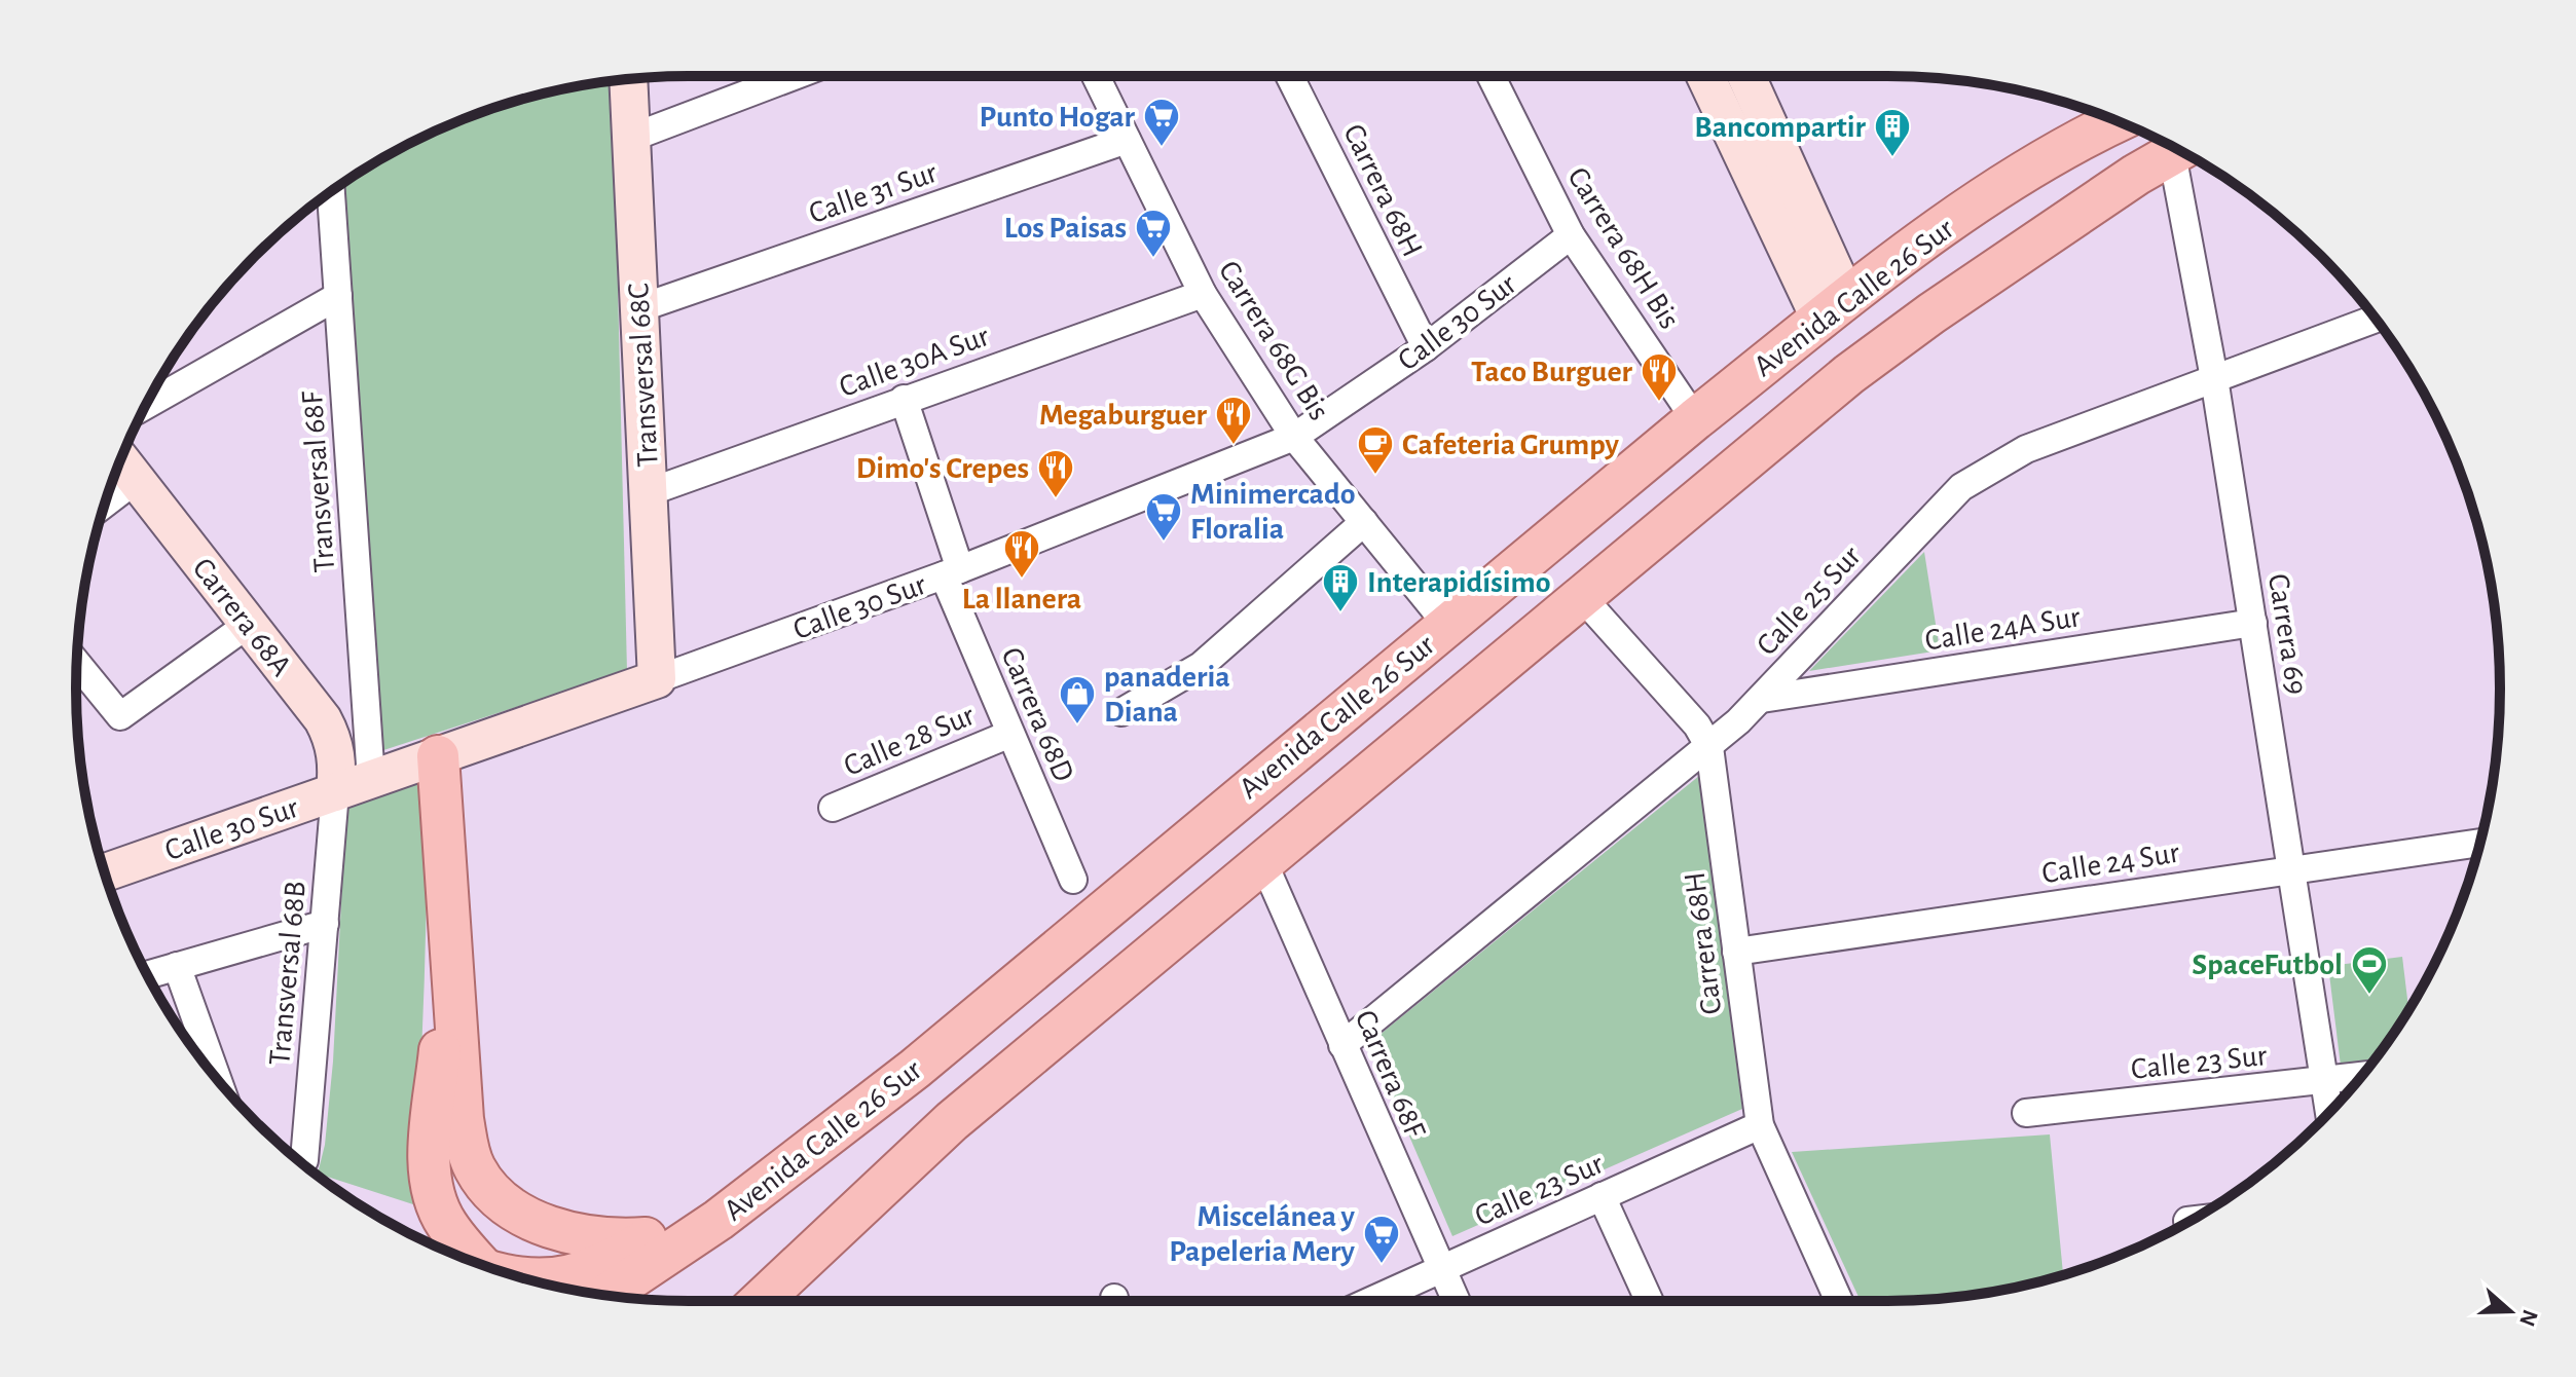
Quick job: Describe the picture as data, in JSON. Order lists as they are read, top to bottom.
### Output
{
  "streets": {
    "main road": ["Avenida Calle 26 Sur"],
    "street": [
      "Carrera 68H",
      "Calle 31 Sur",
      "Carrera 68H Bis",
      "Calle 30 Sur",
      "Carrera 68G Bis",
      "Calle 30A Sur",
      "Transversal 68C",
      "Transversal 68F",
      "Calle 25 Sur",
      "Carrera 68A",
      "Calle 24A Sur",
      "Carrera 69",
      "Carrera 68D",
      "Calle 28 Sur",
      "Calle 24 Sur",
      "Transversal 68B",
      "Calle 23 Sur",
      "Carrera 68F"
    ]
  },
  "crossings": [
    ["Carrera 68H", "Avenida Calle 26 Sur"],
    ["Carrera 68H", "Calle 30 Sur"],
    ["Carrera 68H", "Calle 25 Sur"],
    ["Carrera 68H", "Calle 24 Sur"],
    ["Carrera 68H", "Calle 23 Sur"],
    ["Calle 31 Sur", "Carrera 68G Bis"],
    ["Calle 31 Sur", "Transversal 68C"],
    ["Carrera 68H Bis", "Avenida Calle 26 Sur"],
    ["Carrera 68H Bis", "Calle 30 Sur"],
    ["Avenida Calle 26 Sur", "Carrera 68G Bis"],
    ["Avenida Calle 26 Sur", "Carrera 68F"],
    ["Calle 30 Sur", "Carrera 68G Bis"],
    ["Calle 30 Sur", "Transversal 68C"],
    ["Calle 30 Sur", "Transversal 68F"],
    ["Calle 30 Sur", "Carrera 68A"],
    ["Calle 30 Sur", "Carrera 68D"],
    ["Calle 30 Sur", "Transversal 68B"],
    ["Carrera 68G Bis", "Calle 30A Sur"],
    ["Calle 30A Sur", "Transversal 68C"],
    ["Calle 30A Sur", "Carrera 68D"],
    ["Calle 25 Sur", "Calle 24A Sur"],
    ["Calle 25 Sur", "Carrera 69"],
    ["Calle 25 Sur", "Carrera 68F"],
    ["Carrera 68A", "Transversal 68B"],
    ["Calle 24A Sur", "Carrera 69"],
    ["Carrera 69", "Calle 24 Sur"],
    ["Carrera 69", "Calle 23 Sur"],
    ["Carrera 68D", "Calle 28 Sur"],
    ["Calle 23 Sur", "Carrera 68F"]
  ],
  "places": {
    "supermarket": [
      "Punto Hogar",
      "Los Paisas",
      "Minimercado Floralia",
      "Miscelánea y Papeleria Mery"
    ],
    "building": ["Bancompartir", "Interapidísimo"],
    "restaurant": [
      "Taco Burguer",
      "Megaburguer",
      "Dimo's Crepes",
      "La llanera"
    ],
    "cafe": ["Cafeteria Grumpy"],
    "shop": ["panaderia Diana"],
    "sports": ["SpaceFutbol"]
  },
  "north": "right"
}
